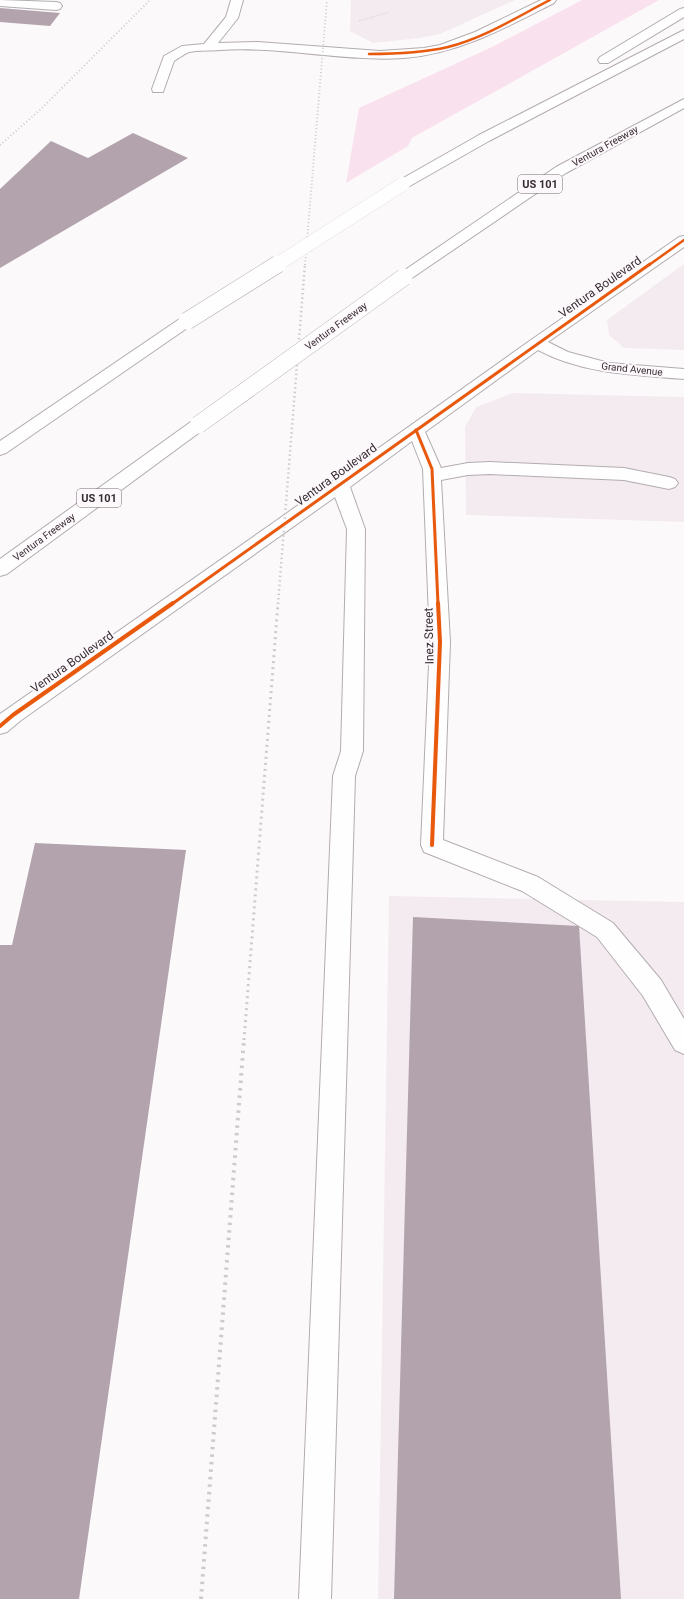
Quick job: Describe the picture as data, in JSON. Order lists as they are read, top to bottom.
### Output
{
  "streets": {
    "main road": [
      "Ventura Freeway",
      "US 101",
      "Ventura Boulevard",
      "Grand Avenue",
      "Inez Street"
    ]
  },
  "crossings": [
    ["Ventura Boulevard", "Grand Avenue"],
    ["Ventura Boulevard", "Inez Street"]
  ]
}
